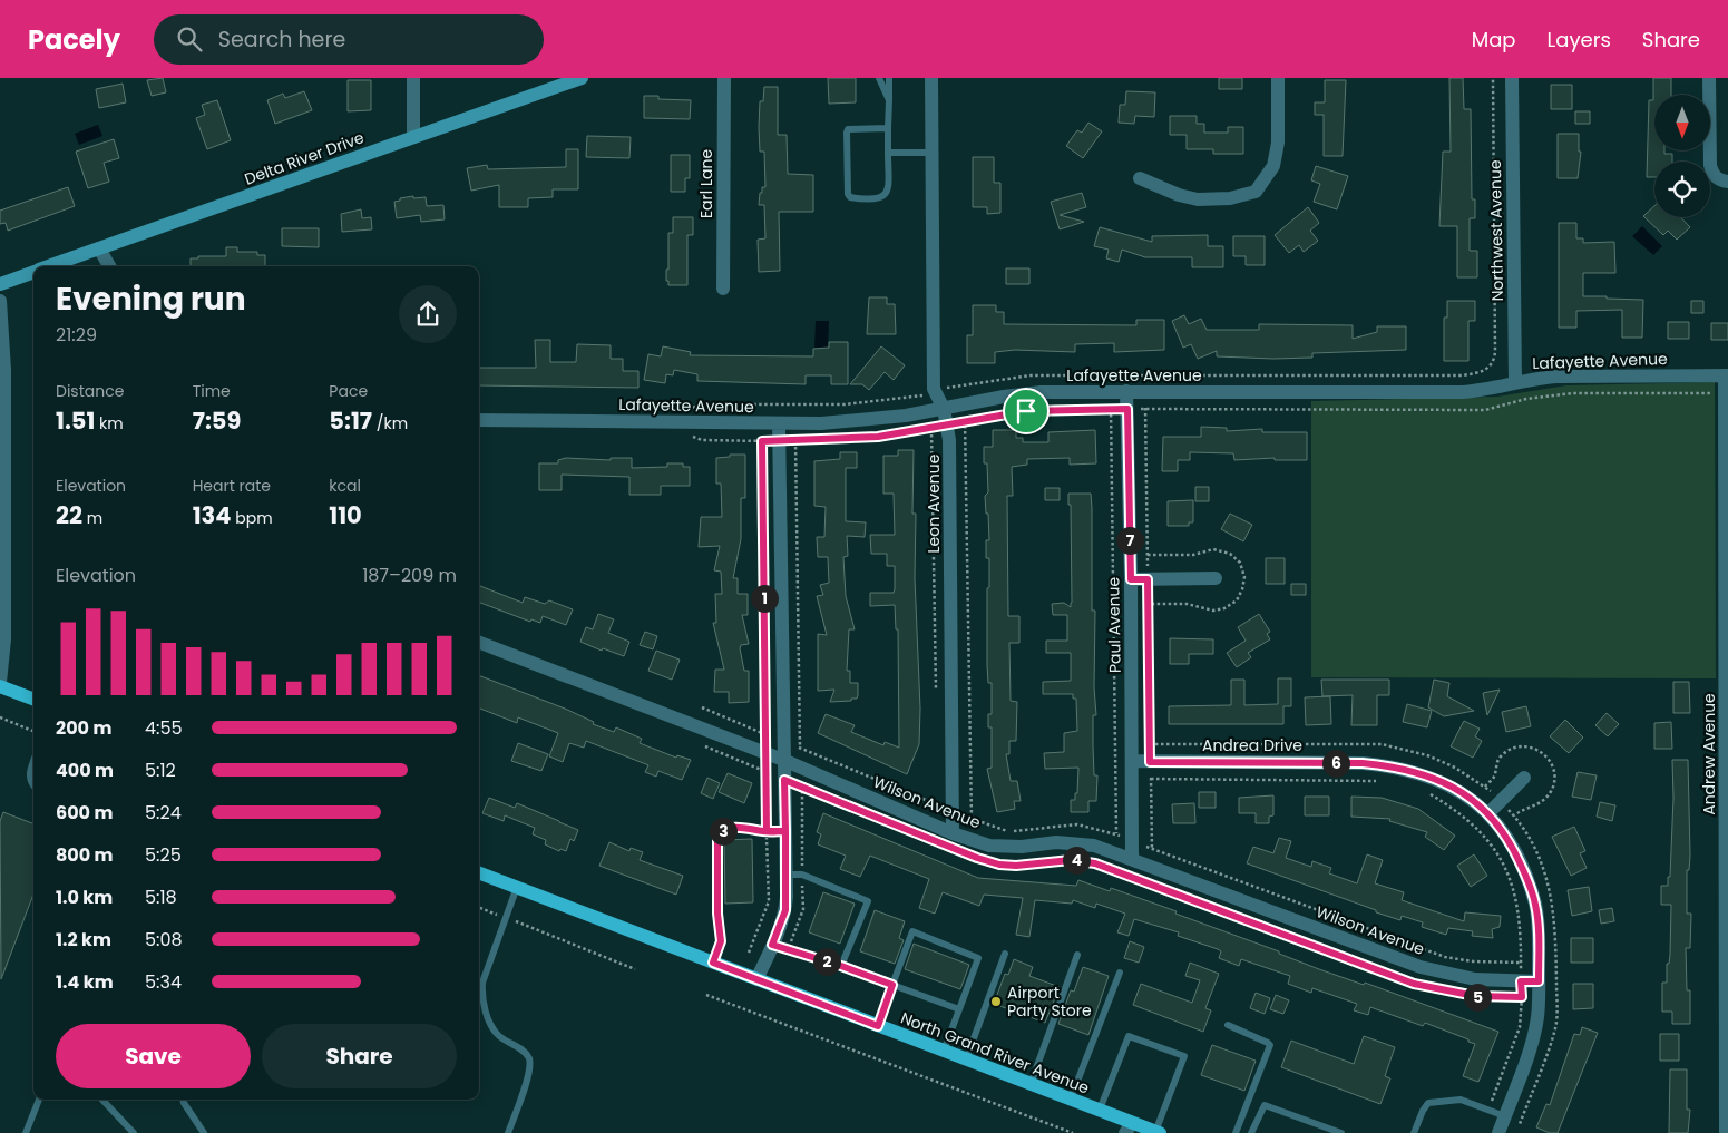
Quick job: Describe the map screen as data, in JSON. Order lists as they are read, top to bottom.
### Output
{
  "streets": {
    "main road": ["North Grand River Avenue"],
    "street": [
      "Delta River Drive",
      "Earl Lane",
      "Northwest Avenue",
      "Lafayette Avenue",
      "Leon Avenue",
      "Paul Avenue",
      "Andrea Drive",
      "Andrew Avenue",
      "Wilson Avenue"
    ]
  },
  "crossings": [
    ["Northwest Avenue", "Lafayette Avenue"],
    ["Lafayette Avenue", "Leon Avenue"],
    ["Lafayette Avenue", "Paul Avenue"],
    ["Lafayette Avenue", "Andrew Avenue"],
    ["Leon Avenue", "Wilson Avenue"],
    ["Paul Avenue", "Andrea Drive"],
    ["Paul Avenue", "Wilson Avenue"],
    ["Andrea Drive", "Wilson Avenue"]
  ],
  "places": ["Airport Party Store"],
  "north": "bottom",
  "page": {
    "header": "Pacely",
    "search": "Search here",
    "nav": ["Map", "Layers", "Share"],
    "heading": ["Evening run", "21:29"],
    "stats": [
      ["Distance", "1.51 km"],
      ["Time", "7:59"],
      ["Pace", "5:17 /km"],
      ["Elevation", "22 m"],
      ["Heart rate", "134 bpm"],
      ["kcal", "110"]
    ],
    "pins": [
      "7",
      "1",
      "6",
      "3",
      "4",
      "2",
      "5"
    ],
    "chart": ["Elevation", "187–209 m"],
    "list": [
      {
        "name": "200 m",
        "note": "4:55"
      },
      {
        "name": "400 m",
        "note": "5:12"
      },
      {
        "name": "600 m",
        "note": "5:24"
      },
      {
        "name": "800 m",
        "note": "5:25"
      },
      {
        "name": "1.0 km",
        "note": "5:18"
      },
      {
        "name": "1.2 km",
        "note": "5:08"
      },
      {
        "name": "1.4 km",
        "note": "5:34"
      }
    ],
    "buttons": ["Save", "Share"]
  }
}
